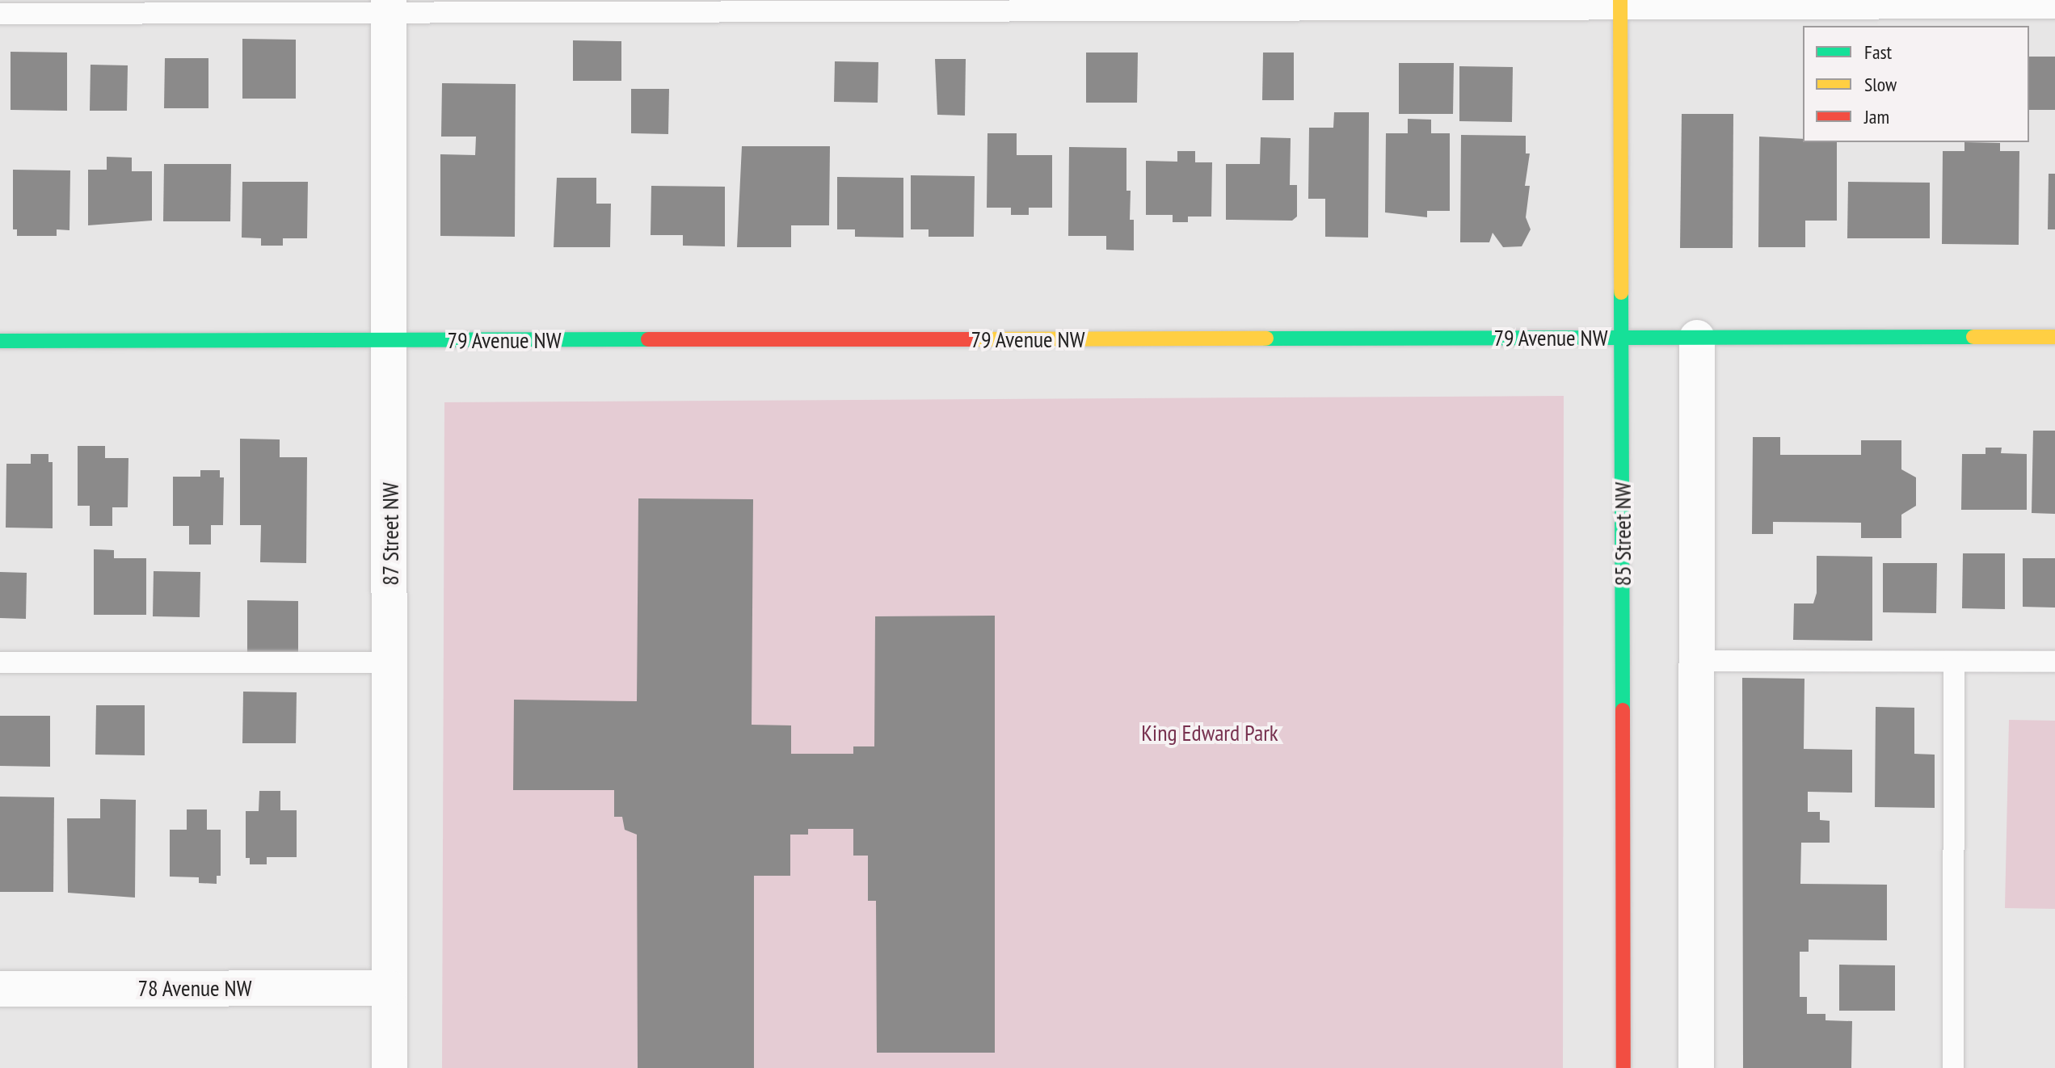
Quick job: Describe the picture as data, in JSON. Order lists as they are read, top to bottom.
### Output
{
  "streets": {
    "street": [
      "79 Avenue NW",
      "87 Street NW",
      "85 Street NW",
      "78 Avenue NW"
    ]
  },
  "crossings": [
    ["79 Avenue NW", "87 Street NW"],
    ["79 Avenue NW", "85 Street NW"],
    ["87 Street NW", "78 Avenue NW"]
  ],
  "parks": ["King Edward Park"],
  "legend": ["Fast", "Slow", "Jam"]
}
